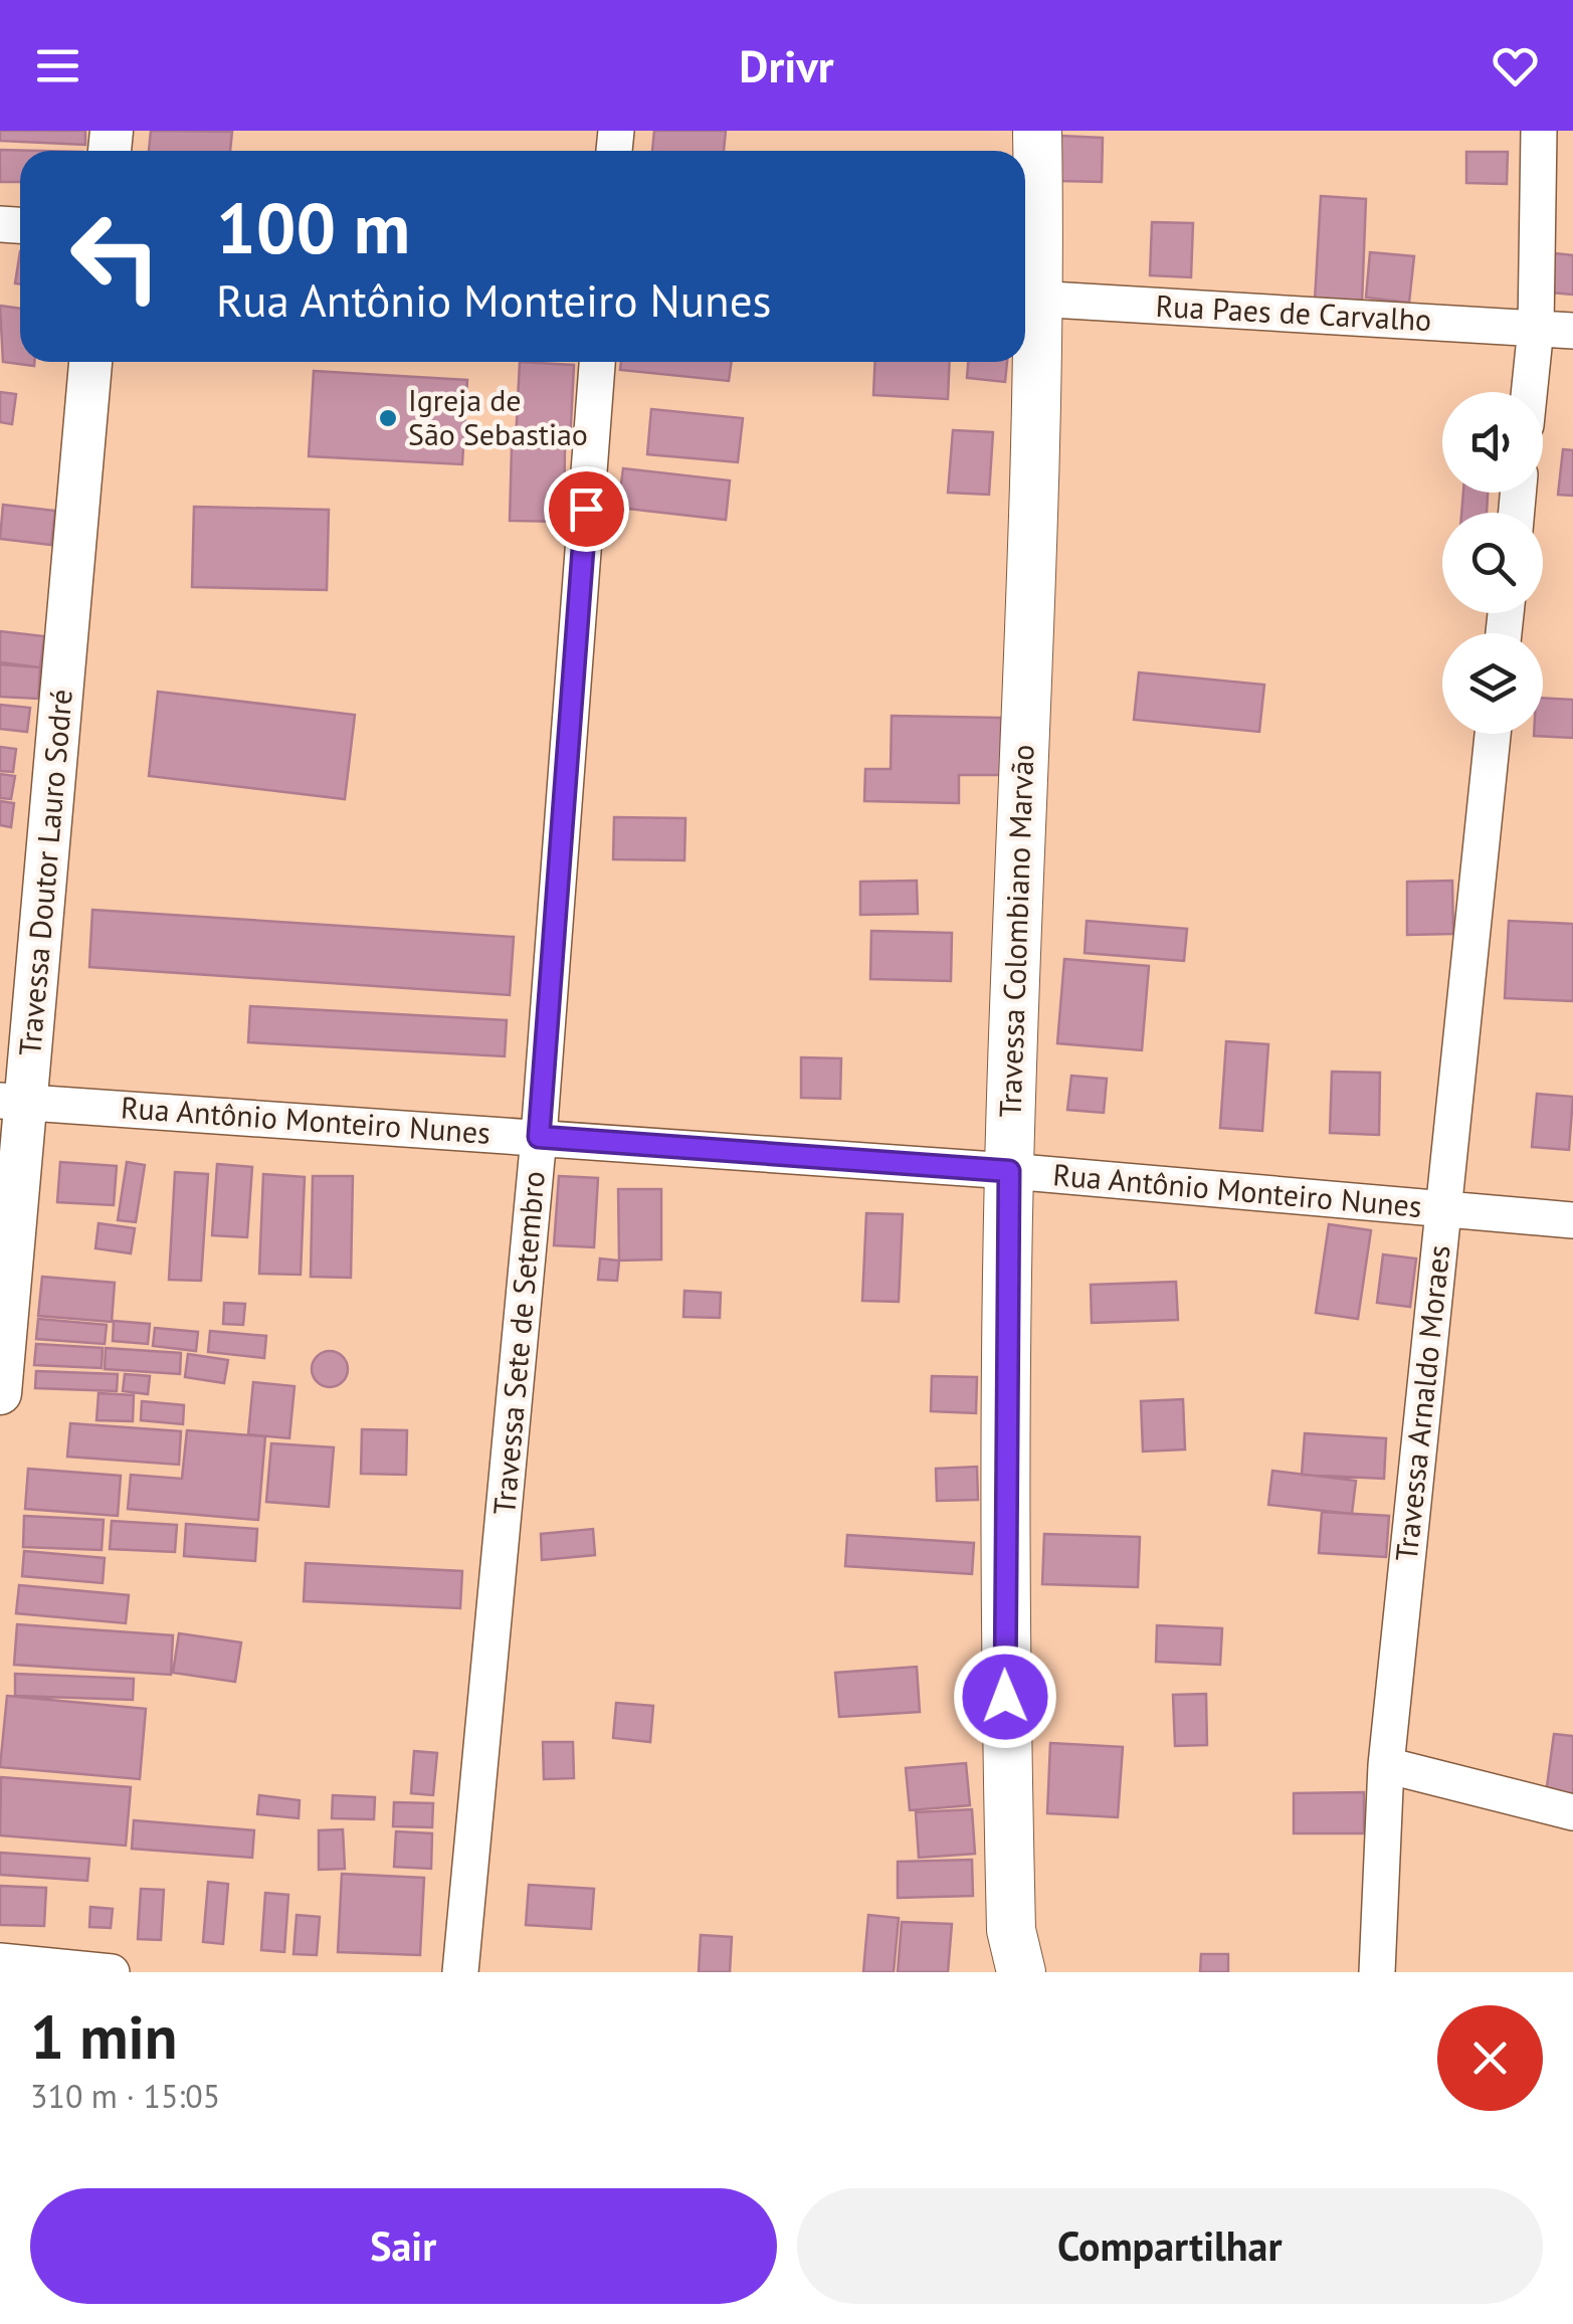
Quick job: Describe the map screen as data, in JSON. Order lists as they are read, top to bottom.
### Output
{
  "streets": {
    "main road": ["Travessa Colombiano Marvão"],
    "street": [
      "Rua Paes de Carvalho",
      "Travessa Doutor Lauro Sodré",
      "Rua Antônio Monteiro Nunes",
      "Travessa Sete de Setembro",
      "Travessa Arnaldo Moraes"
    ]
  },
  "crossings": [
    ["Rua Paes de Carvalho", "Travessa Colombiano Marvão"],
    ["Travessa Doutor Lauro Sodré", "Rua Antônio Monteiro Nunes"],
    ["Travessa Colombiano Marvão", "Rua Antônio Monteiro Nunes"],
    ["Rua Antônio Monteiro Nunes", "Travessa Sete de Setembro"],
    ["Rua Antônio Monteiro Nunes", "Travessa Arnaldo Moraes"]
  ],
  "places": ["Igreja de São Sebastiao"],
  "page": {
    "header": "Drivr",
    "turn": ["100 m", "Rua Antônio Monteiro Nunes"],
    "heading": ["1 min", "310 m · 15:05"],
    "buttons": ["Sair", "Compartilhar"]
  }
}
